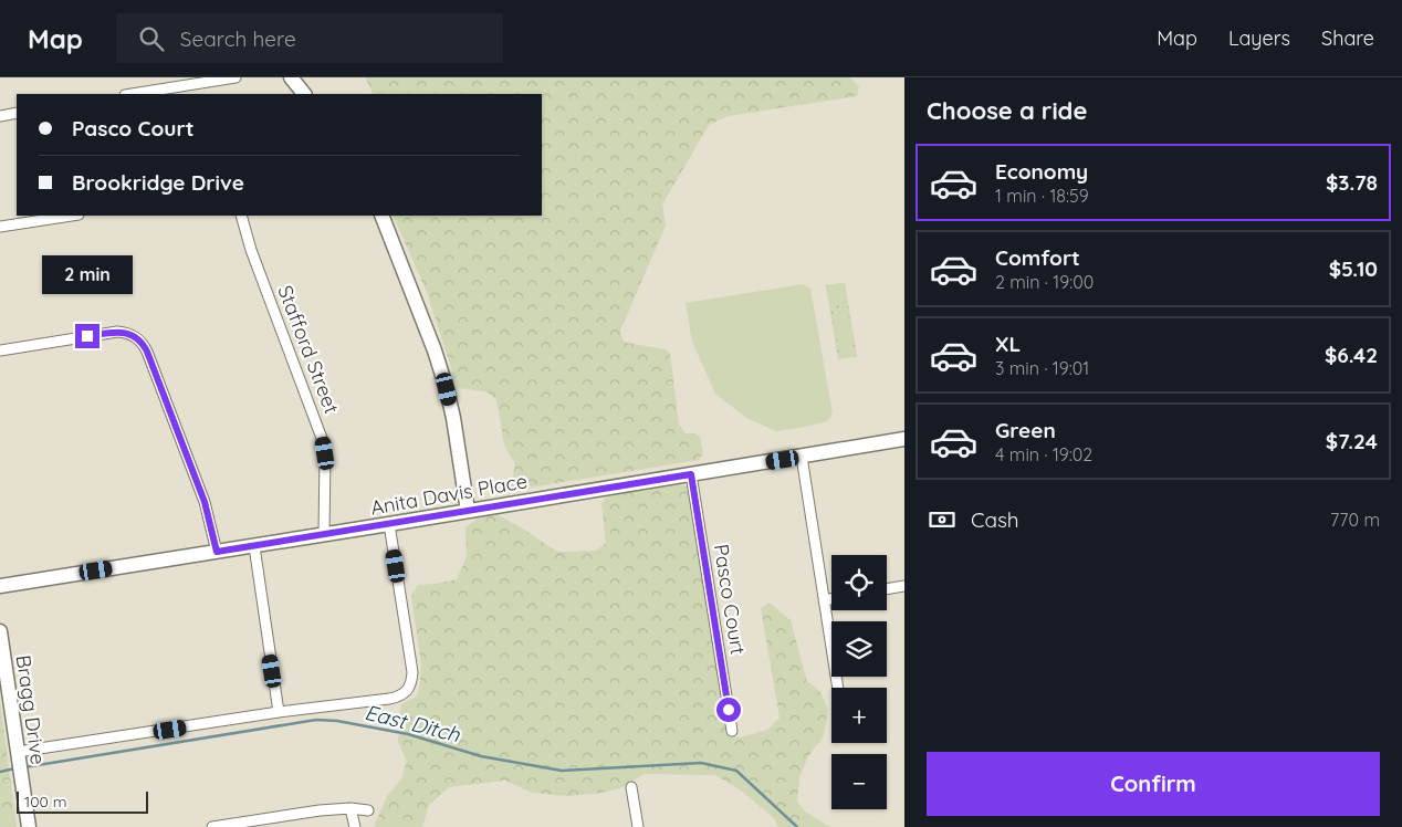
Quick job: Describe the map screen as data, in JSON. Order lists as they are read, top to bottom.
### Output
{
  "streets": {
    "street": [
      "Stafford Street",
      "Anita Davis Place",
      "Pasco Court",
      "Bragg Drive"
    ]
  },
  "crossings": [
    ["Stafford Street", "Anita Davis Place"],
    ["Anita Davis Place", "Pasco Court"]
  ],
  "water": ["East Ditch"],
  "scale_bar": "100 m",
  "page": {
    "header": "Map",
    "search": "Search here",
    "nav": ["Map", "Layers", "Share"],
    "heading": "Choose a ride",
    "banner": ["Pasco Court", "Brookridge Drive"],
    "list": [
      {
        "name": "Economy",
        "note": "1 min · 18:59",
        "value": "$3.78"
      },
      {
        "name": "Comfort",
        "note": "2 min · 19:00",
        "value": "$5.10"
      },
      {
        "name": "XL",
        "note": "3 min · 19:01",
        "value": "$6.42"
      },
      {
        "name": "Green",
        "note": "4 min · 19:02",
        "value": "$7.24"
      }
    ],
    "bubble": "2 min",
    "pay": ["Cash", "770 m"],
    "map_buttons": ["+", "−"],
    "buttons": "Confirm",
    "scale": "100 m"
  }
}
